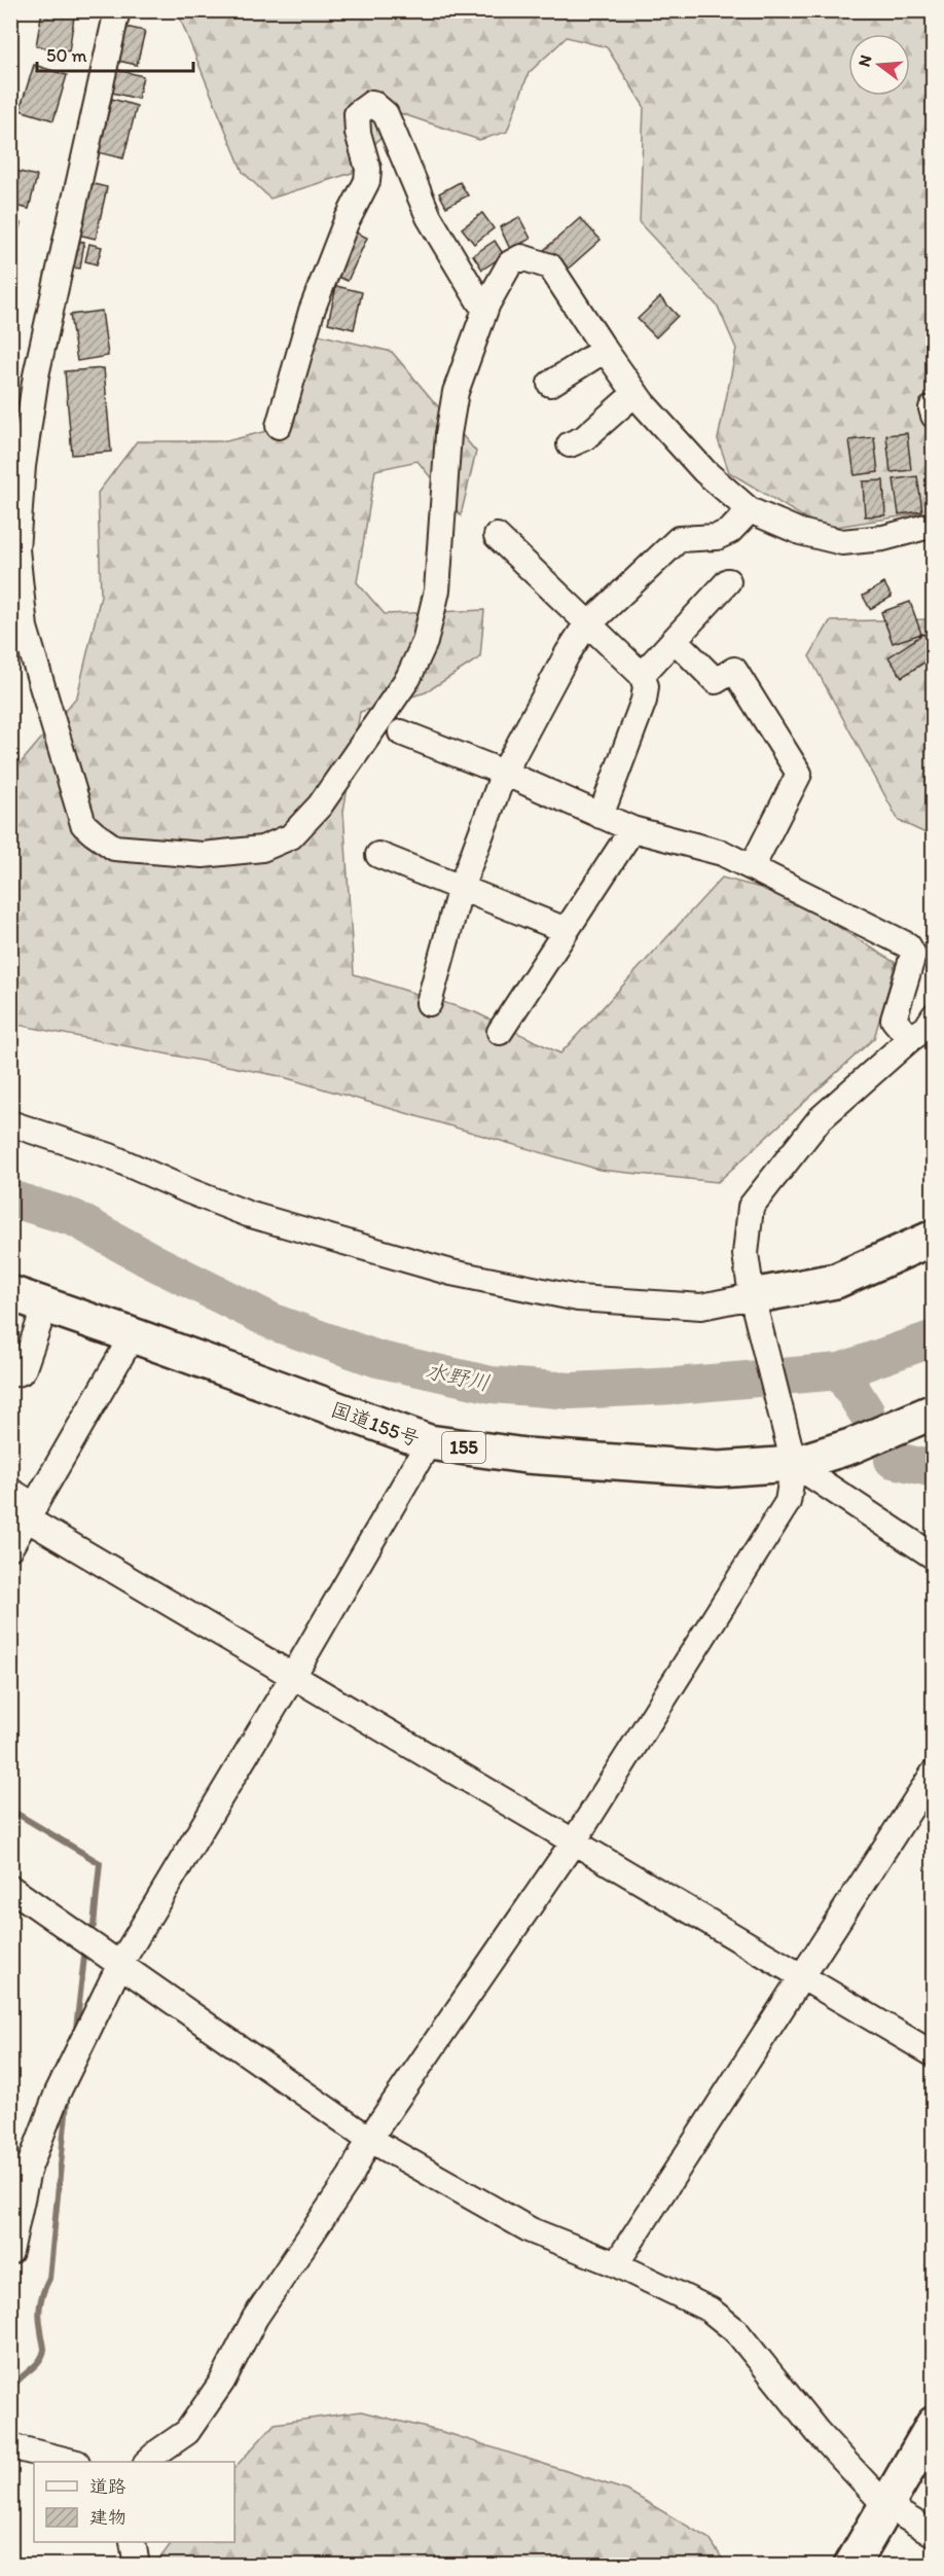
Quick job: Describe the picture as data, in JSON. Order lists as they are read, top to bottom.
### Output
{
  "streets": {
    "main road": ["国道155号", "155"]
  },
  "water": ["水野川"],
  "legend": ["道路", "建物"],
  "scale_bar": "50 m",
  "north": "left"
}
